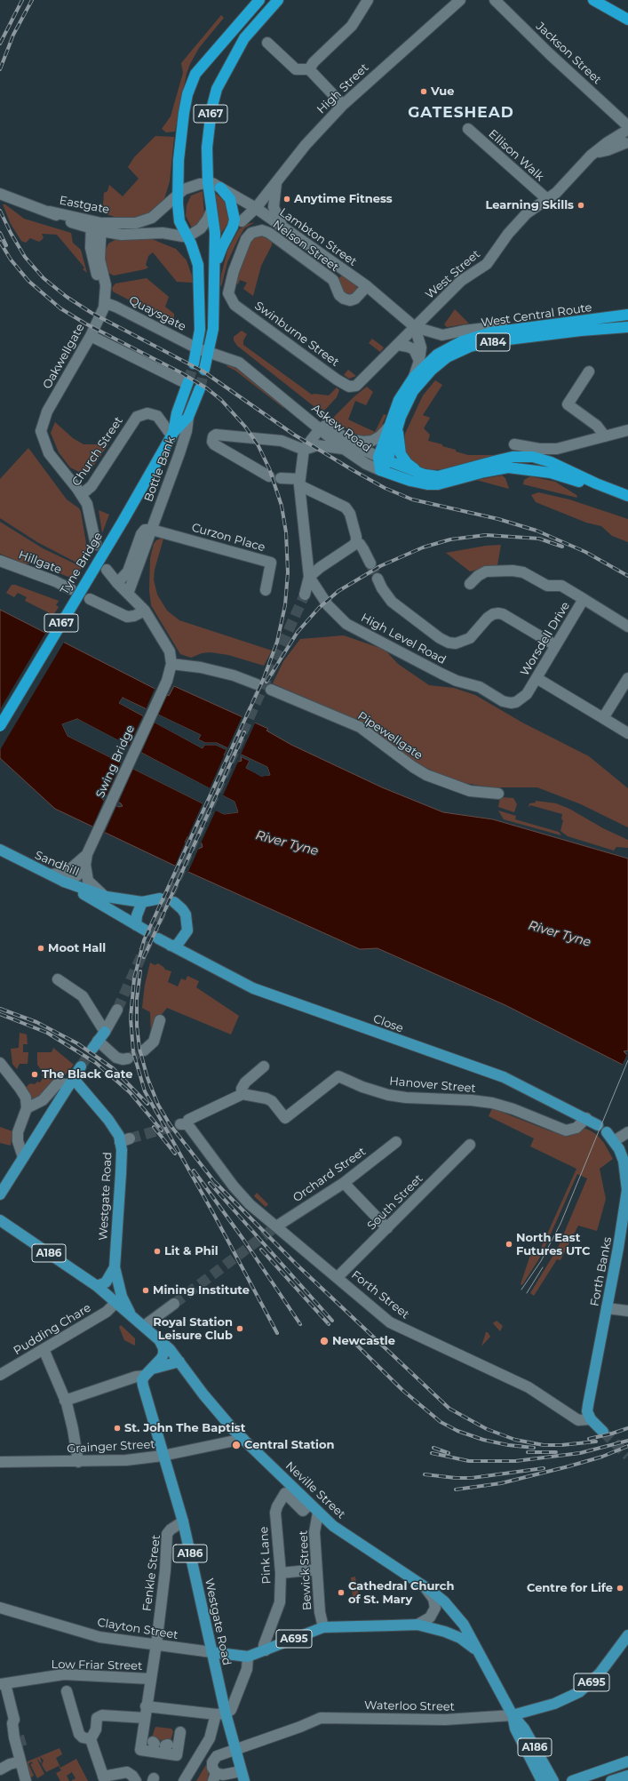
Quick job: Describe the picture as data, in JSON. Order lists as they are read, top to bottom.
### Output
{
  "streets": {
    "highway": [
      "A167",
      "West Central Route",
      "A184",
      "Askew Road",
      "Tyne Bridge"
    ],
    "main road": [
      "Sandhill",
      "Close",
      "Westgate Road",
      "A186",
      "Forth Banks",
      "Neville Street",
      "A695"
    ],
    "street": [
      "Jackson Street",
      "High Street",
      "Ellison Walk",
      "Eastgate",
      "Lambton Street",
      "Nelson Street",
      "West Street",
      "Quaysgate",
      "Swinburne Street",
      "Oakwellgate",
      "Church Street",
      "Bottle Bank",
      "Curzon Place",
      "Hillgate",
      "High Level Road",
      "Worsdell Drive",
      "Pipewellgate",
      "Swing Bridge",
      "Hanover Street",
      "Orchard Street",
      "South Street",
      "Forth Street",
      "Pudding Chare",
      "Grainger Street",
      "Pink Lane",
      "Bewick Street",
      "Fenkle Street",
      "Clayton Street",
      "Low Friar Street",
      "Waterloo Street"
    ]
  },
  "crossings": [
    ["Jackson Street", "West Street"],
    ["High Street", "Lambton Street"],
    ["A167", "Eastgate"],
    ["A167", "Quaysgate"],
    ["A167", "Askew Road"],
    ["A167", "Church Street"],
    ["A167", "Bottle Bank"],
    ["A167", "Tyne Bridge"],
    ["Ellison Walk", "West Street"],
    ["Eastgate", "Oakwellgate"],
    ["Lambton Street", "Nelson Street"],
    ["Nelson Street", "Swinburne Street"],
    ["West Street", "Swinburne Street"],
    ["Quaysgate", "Oakwellgate"],
    ["Quaysgate", "Askew Road"],
    ["West Central Route", "Askew Road"],
    ["Oakwellgate", "Church Street"],
    ["Church Street", "Tyne Bridge"],
    ["Bottle Bank", "Curzon Place"],
    ["Bottle Bank", "Tyne Bridge"],
    ["High Level Road", "Worsdell Drive"],
    ["Close", "Hanover Street"],
    ["Hanover Street", "Forth Street"],
    ["Orchard Street", "Forth Street"],
    ["Westgate Road", "A186"],
    ["Westgate Road", "Grainger Street"],
    ["Westgate Road", "Neville Street"],
    ["Westgate Road", "Fenkle Street"],
    ["Westgate Road", "Clayton Street"],
    ["Westgate Road", "A695"],
    ["Westgate Road", "Waterloo Street"],
    ["South Street", "Forth Street"],
    ["A186", "Pudding Chare"],
    ["A186", "Neville Street"],
    ["A186", "A695"],
    ["A186", "Waterloo Street"],
    ["Forth Banks", "Forth Street"],
    ["Grainger Street", "Neville Street"],
    ["Neville Street", "Pink Lane"],
    ["Neville Street", "Bewick Street"],
    ["Neville Street", "A695"],
    ["Pink Lane", "A695"],
    ["Bewick Street", "A695"],
    ["Fenkle Street", "Clayton Street"],
    ["Fenkle Street", "Low Friar Street"],
    ["Clayton Street", "A695"],
    ["A695", "Waterloo Street"]
  ],
  "districts": ["GATESHEAD"],
  "water": ["River Tyne"],
  "places": [
    "Vue",
    "Anytime Fitness",
    "Learning Skills",
    "Moot Hall",
    "The Black Gate",
    "North East Futures UTC",
    "Lit & Phil",
    "Mining Institute",
    "Royal Station Leisure Club",
    "Newcastle",
    "St. John The Baptist",
    "Central Station",
    "Centre for Life",
    "Cathedral Church of St. Mary"
  ]
}
